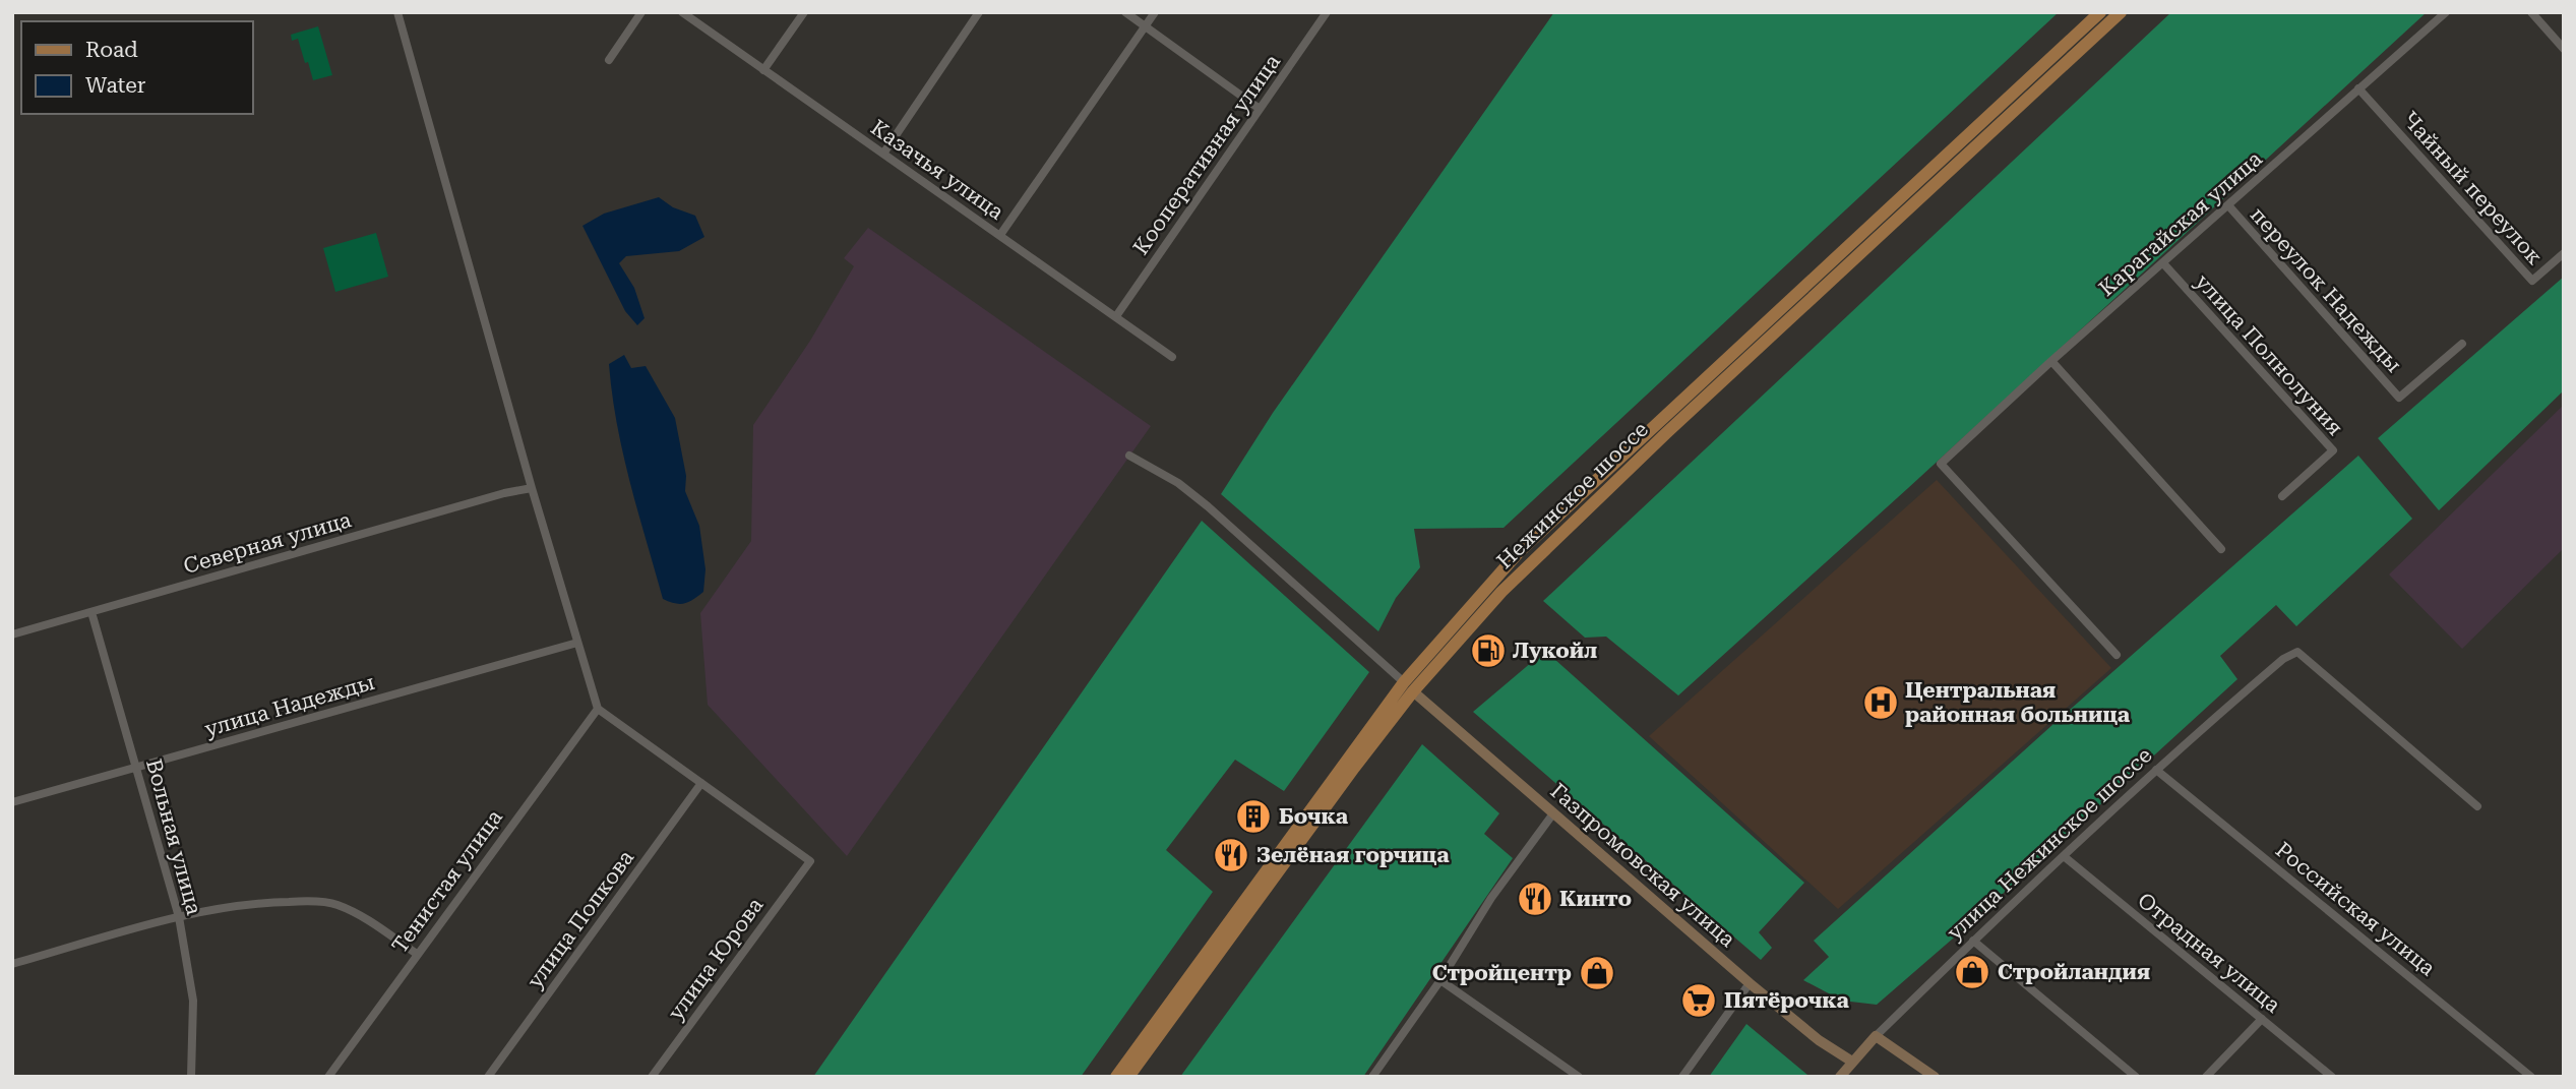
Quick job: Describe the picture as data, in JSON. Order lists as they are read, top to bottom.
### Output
{
  "streets": {
    "main road": ["Нежинское шоссе", "улица Нежинское шоссе", "Газпромовская улица"],
    "street": [
      "Кооперативная улица",
      "Казачья улица",
      "Чайный переулок",
      "Карагайская улица",
      "переулок Надежды",
      "улица Полнолуния",
      "Северная улица",
      "улица Надежды",
      "Вольная улица",
      "Тенистая улица",
      "Российская улица",
      "улица Попкова",
      "Отрадная улица",
      "улица Юрова"
    ]
  },
  "crossings": [
    ["Кооперативная улица", "Казачья улица"],
    ["Чайный переулок", "Карагайская улица"],
    ["Карагайская улица", "переулок Надежды"],
    ["Карагайская улица", "улица Полнолуния"],
    ["Нежинское шоссе", "Газпромовская улица"],
    ["Северная улица", "Вольная улица"],
    ["улица Надежды", "Вольная улица"],
    ["улица Нежинское шоссе", "Газпромовская улица"],
    ["улица Нежинское шоссе", "Российская улица"],
    ["улица Нежинское шоссе", "Отрадная улица"],
    ["улица Попкова", "улица Юрова"]
  ],
  "places": {
    "fuel station": ["Лукойл"],
    "hospital": ["Центральная районная больница"],
    "building": ["Бочка"],
    "restaurant": ["Зелёная горчица", "Кинто"],
    "shop": ["Стройландия", "Стройцентр"],
    "supermarket": ["Пятёрочка"]
  },
  "legend": ["Road", "Water"]
}
